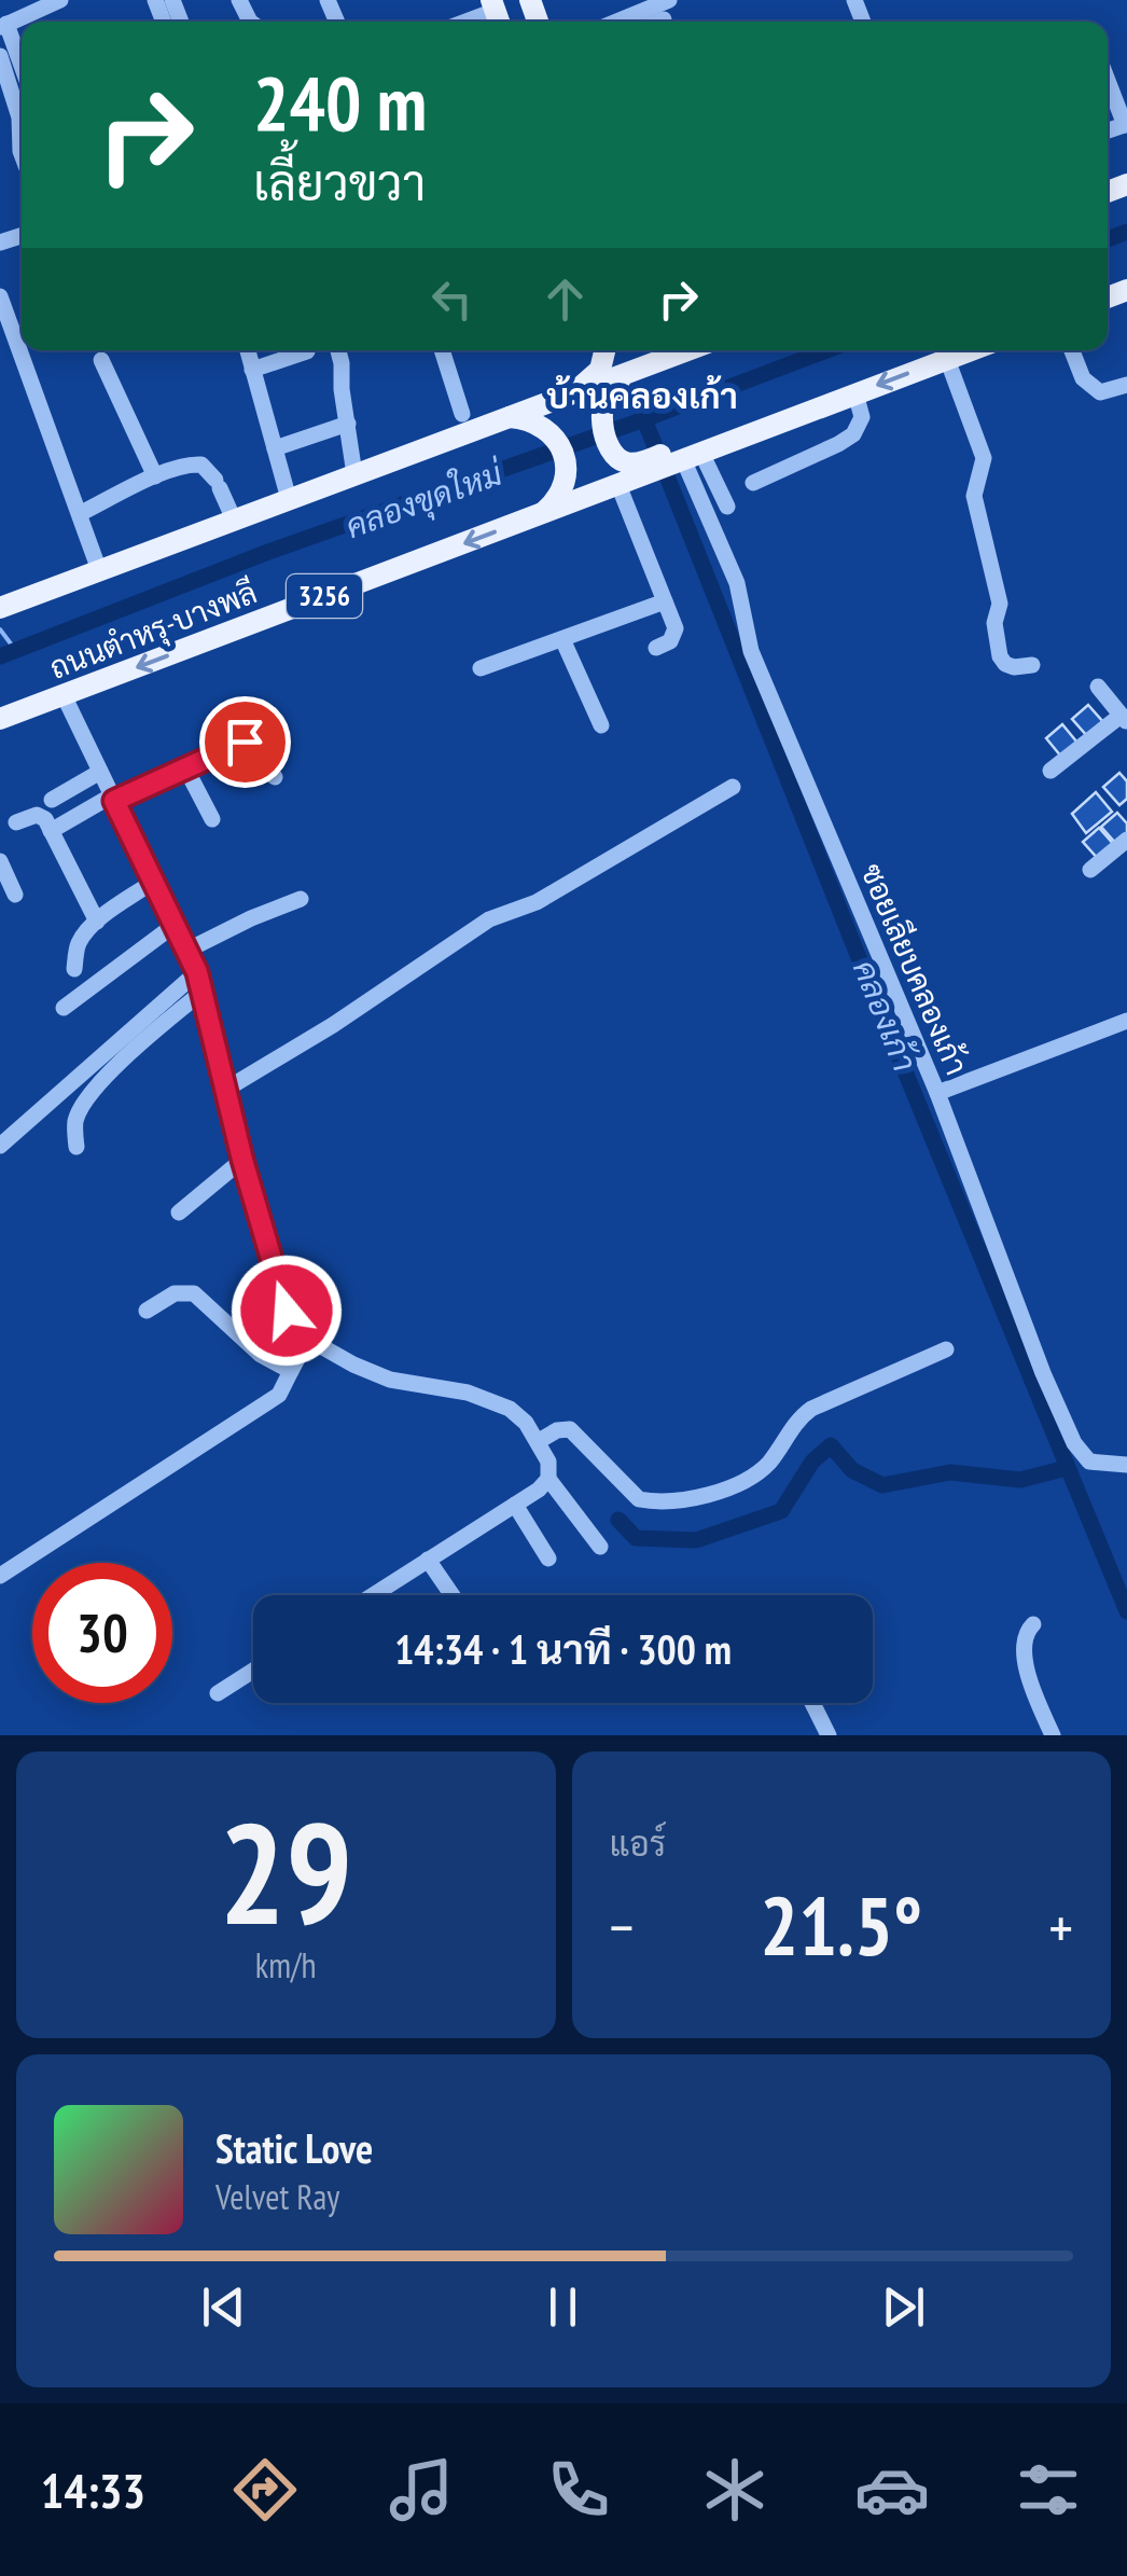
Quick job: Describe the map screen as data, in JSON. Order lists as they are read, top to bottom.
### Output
{
  "streets": {
    "main road": ["3256", "ถนนตำหรุ-บางพลี"],
    "street": ["ซอยเลียบคลองเก้า"]
  },
  "crossings": [
    ["ถนนตำหรุ-บางพลี", "ซอยเลียบคลองเก้า"]
  ],
  "districts": ["บ้านคลองเก้า"],
  "water": ["คลองขุดใหม่", "คลองเก้า"],
  "page": {
    "turn": ["240 m", "เลี้ยวขวา"],
    "limit": "30",
    "trip": "14:34 · 1 นาที · 300 m",
    "tile": [
      ["29", "km/h"],
      "แอร์"
    ],
    "heat": ["−", "21.5°", "+"],
    "song": ["Static Love", "Velvet Ray"],
    "tabs": "14:33"
  }
}
